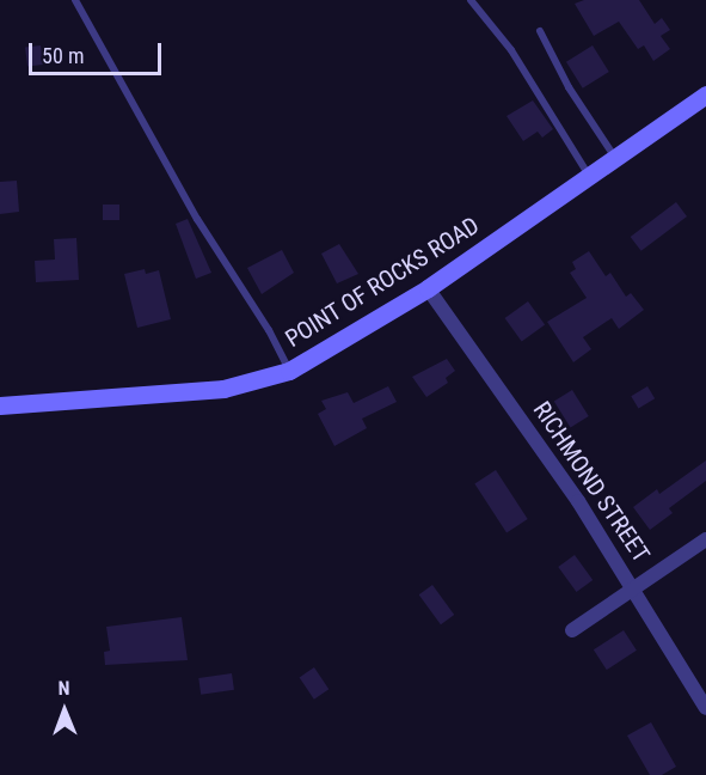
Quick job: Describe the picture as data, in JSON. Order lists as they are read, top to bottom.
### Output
{
  "streets": {
    "street": ["POINT OF ROCKS ROAD", "RICHMOND STREET"]
  },
  "crossings": [
    ["POINT OF ROCKS ROAD", "RICHMOND STREET"]
  ],
  "scale_bar": "50 m",
  "north": "top"
}
